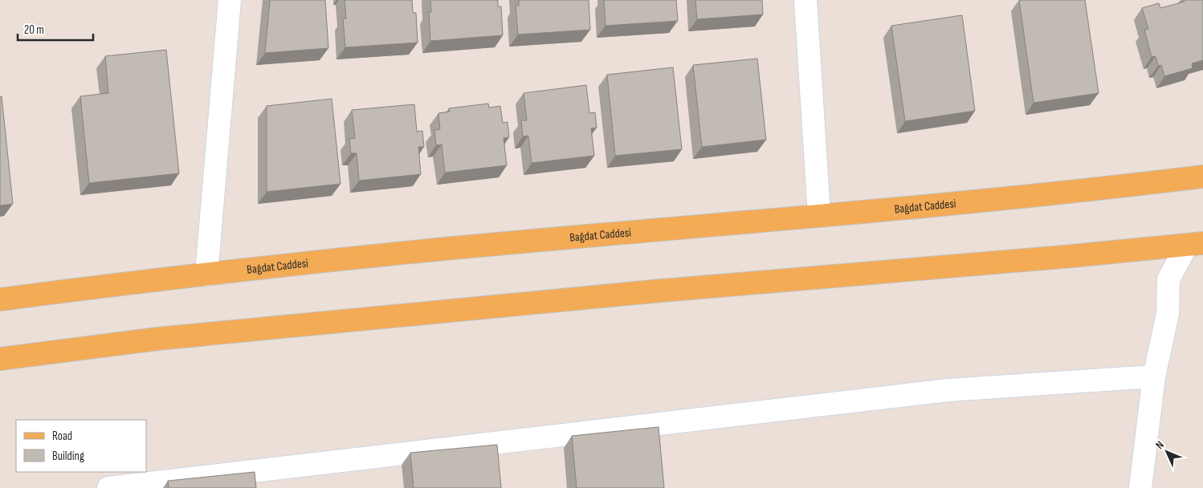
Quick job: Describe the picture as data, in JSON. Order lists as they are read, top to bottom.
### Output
{
  "streets": {
    "main road": ["Bağdat Caddesi"]
  },
  "legend": ["Road", "Building"],
  "scale_bar": "20 m",
  "north": "top left"
}
